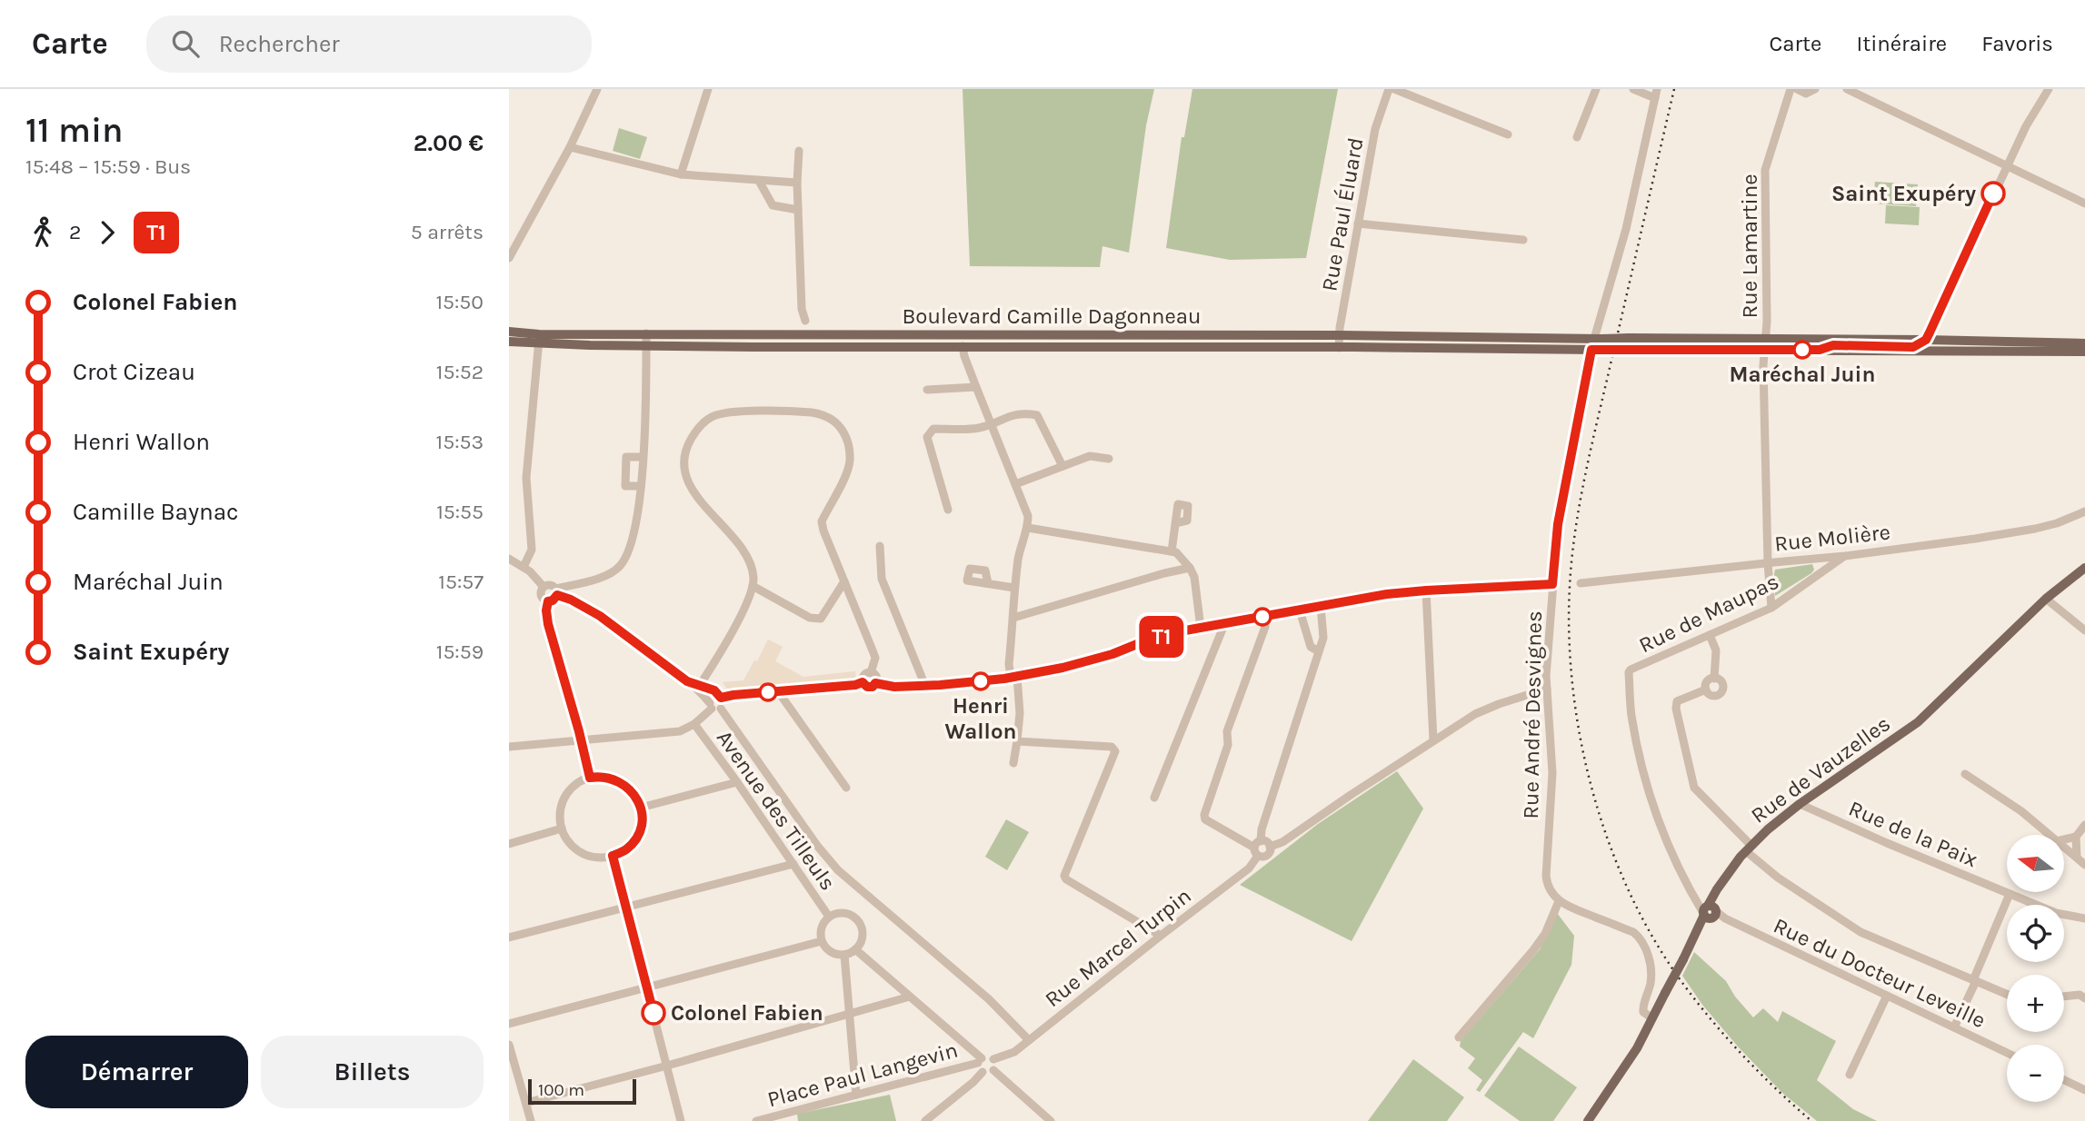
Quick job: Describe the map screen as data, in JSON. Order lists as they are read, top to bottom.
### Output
{
  "streets": {
    "main road": ["Boulevard Camille Dagonneau", "Rue de Vauzelles"],
    "street": [
      "Rue Paul Éluard",
      "Rue Lamartine",
      "Rue Molière",
      "Rue de Maupas",
      "Rue André Desvignes",
      "Avenue des Tilleuls",
      "Rue de la Paix",
      "Rue Marcel Turpin",
      "Rue du Docteur Leveille",
      "Place Paul Langevin"
    ]
  },
  "crossings": [
    ["Rue Paul Éluard", "Boulevard Camille Dagonneau"],
    ["Rue Lamartine", "Rue Molière"],
    ["Rue Lamartine", "Rue de Maupas"],
    ["Boulevard Camille Dagonneau", "Rue André Desvignes"],
    ["Rue Molière", "Rue de Maupas"],
    ["Rue de Maupas", "Rue de Vauzelles"],
    ["Rue de Maupas", "Rue du Docteur Leveille"],
    ["Rue de Vauzelles", "Rue de la Paix"],
    ["Rue de Vauzelles", "Rue du Docteur Leveille"],
    ["Rue Marcel Turpin", "Place Paul Langevin"]
  ],
  "places": [
    "Saint Exupéry",
    "Maréchal Juin",
    "Henri Wallon",
    "Colonel Fabien"
  ],
  "lines": ["bus line T1"],
  "scale_bar": "100 m",
  "north": "left",
  "page": {
    "header": "Carte",
    "search": "Rechercher",
    "nav": ["Carte", "Itinéraire", "Favoris"],
    "heading": ["11 min", "15:48 – 15:59 · Bus", "2.00 €"],
    "on_map": "T1",
    "legs": ["2", "T1", "5 arrêts"],
    "list": [
      {
        "name": "Colonel Fabien",
        "value": "15:50"
      },
      {
        "name": "Crot Cizeau",
        "value": "15:52"
      },
      {
        "name": "Henri Wallon",
        "value": "15:53"
      },
      {
        "name": "Camille Baynac",
        "value": "15:55"
      },
      {
        "name": "Maréchal Juin",
        "value": "15:57"
      },
      {
        "name": "Saint Exupéry",
        "value": "15:59"
      }
    ],
    "map_buttons": ["+", "−"],
    "buttons": ["Démarrer", "Billets"],
    "scale": "100 m"
  }
}
